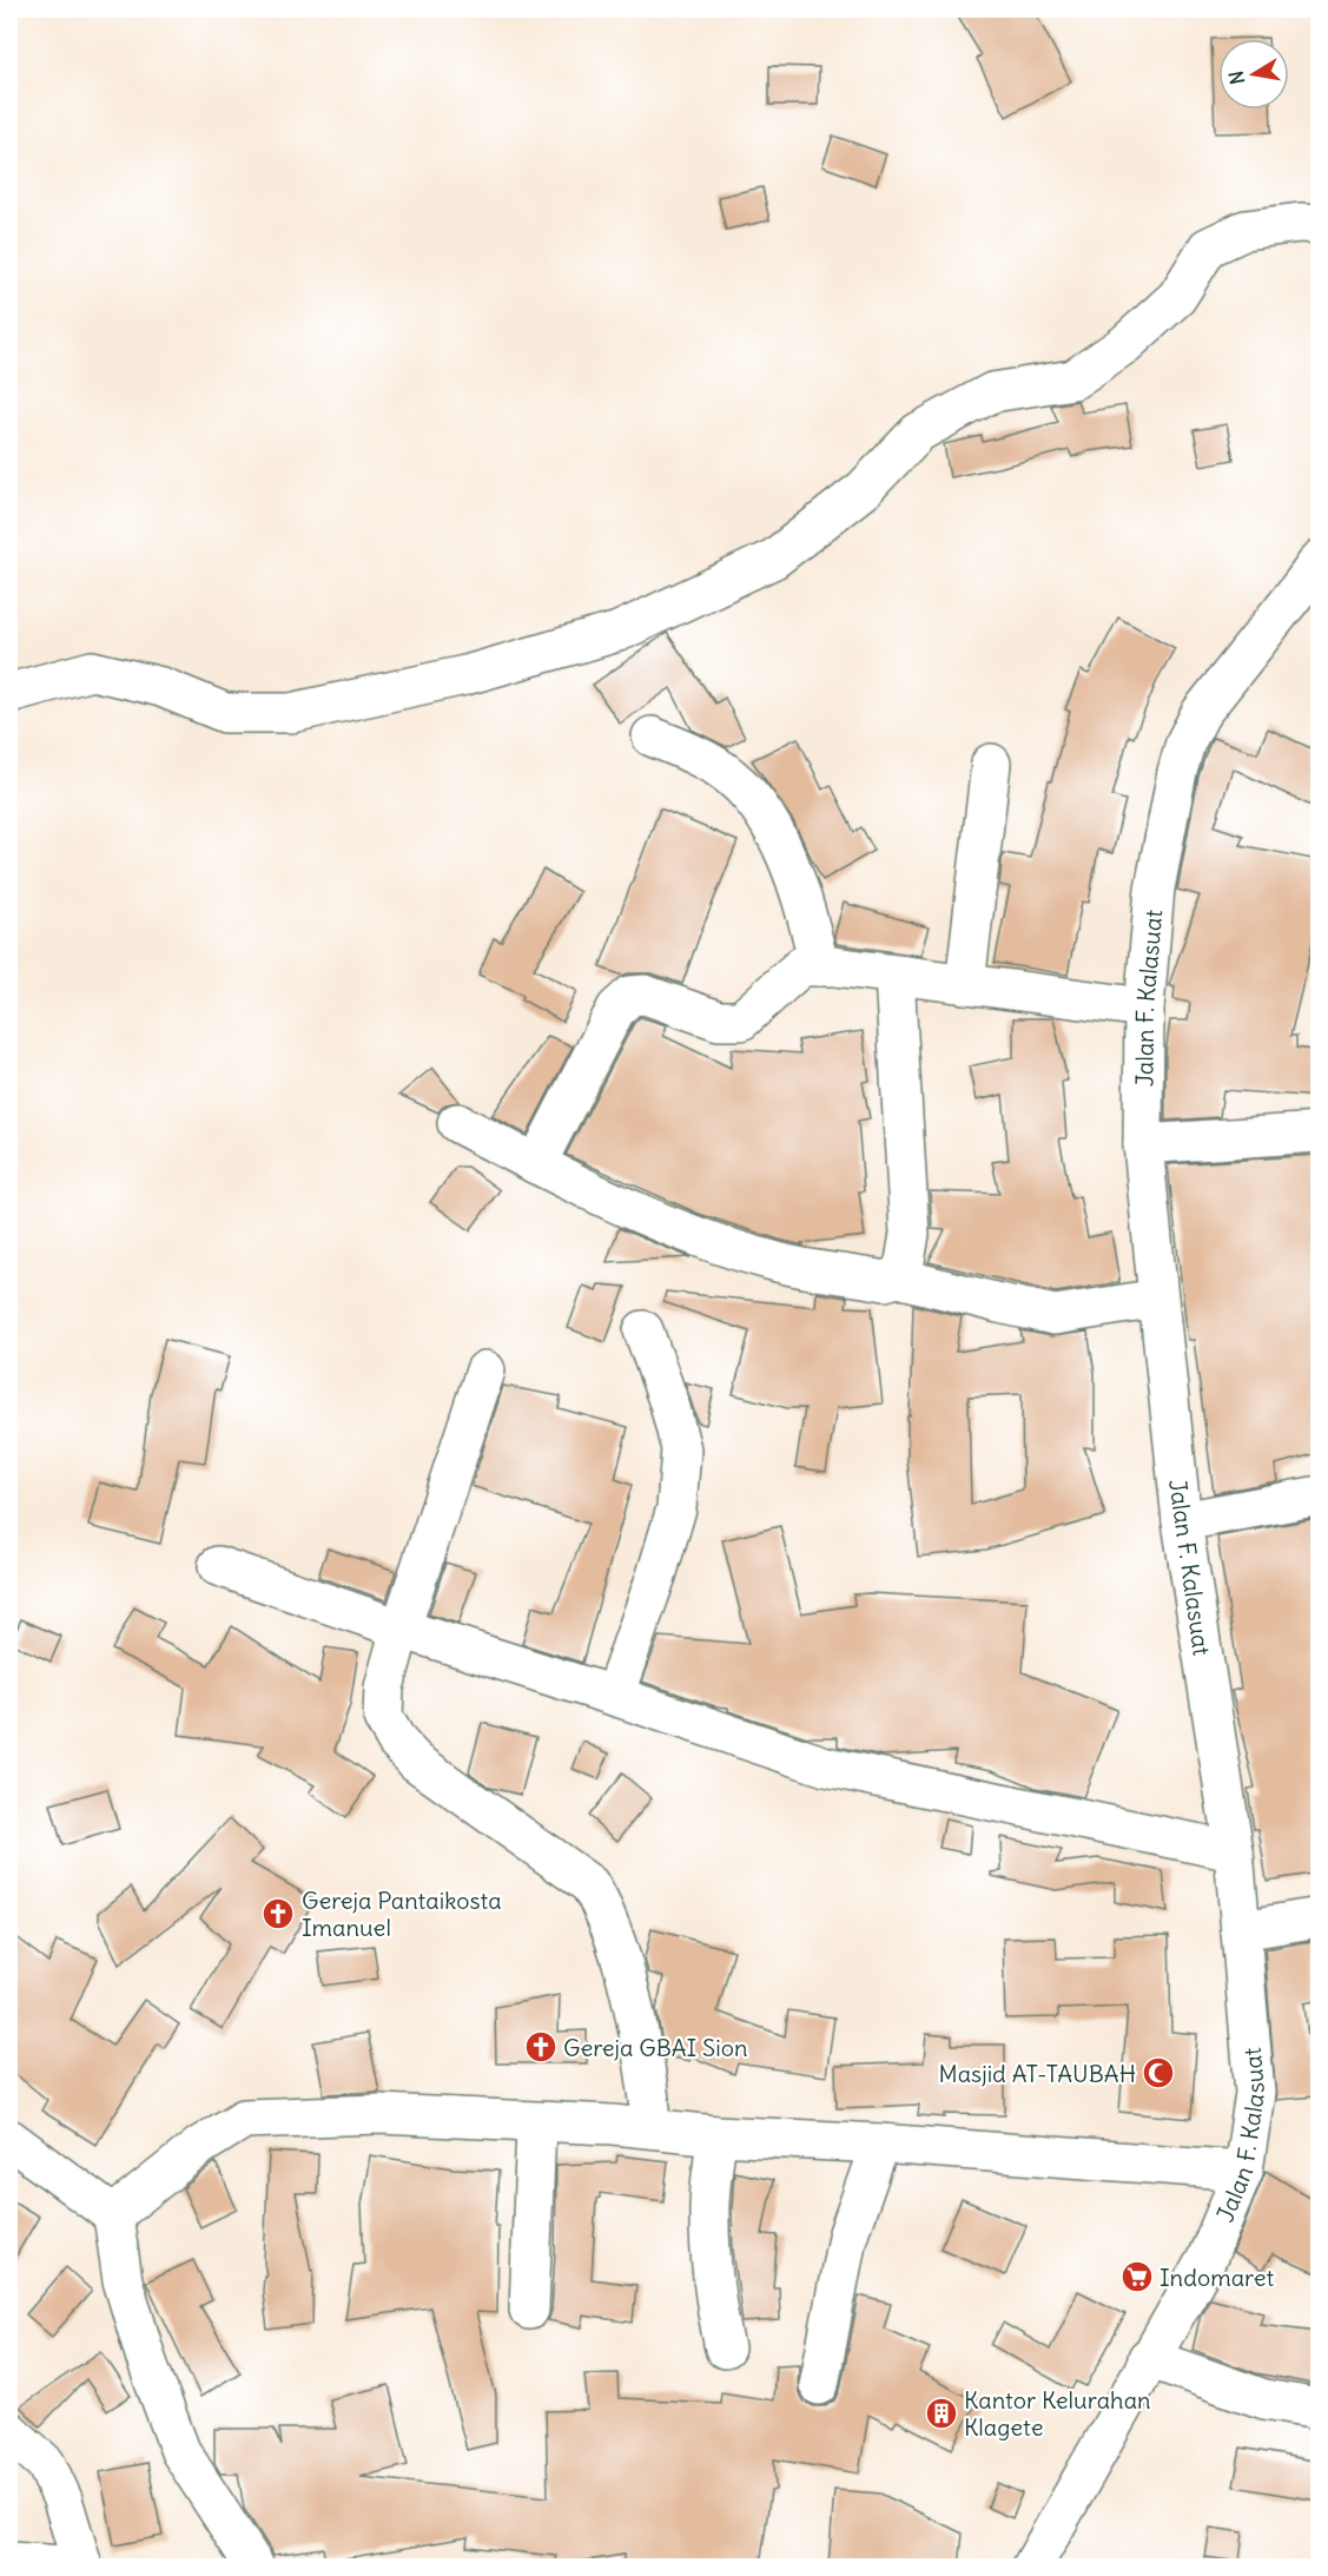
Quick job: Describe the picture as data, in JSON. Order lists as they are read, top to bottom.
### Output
{
  "streets": {
    "street": ["Jalan F. Kalasuat"]
  },
  "places": {
    "church": ["Gereja Pantaikosta Imanuel", "Gereja GBAI Sion"],
    "mosque": ["Masjid AT-TAUBAH"],
    "supermarket": ["Indomaret"],
    "building": ["Kantor Kelurahan Klagete"]
  },
  "north": "left"
}
